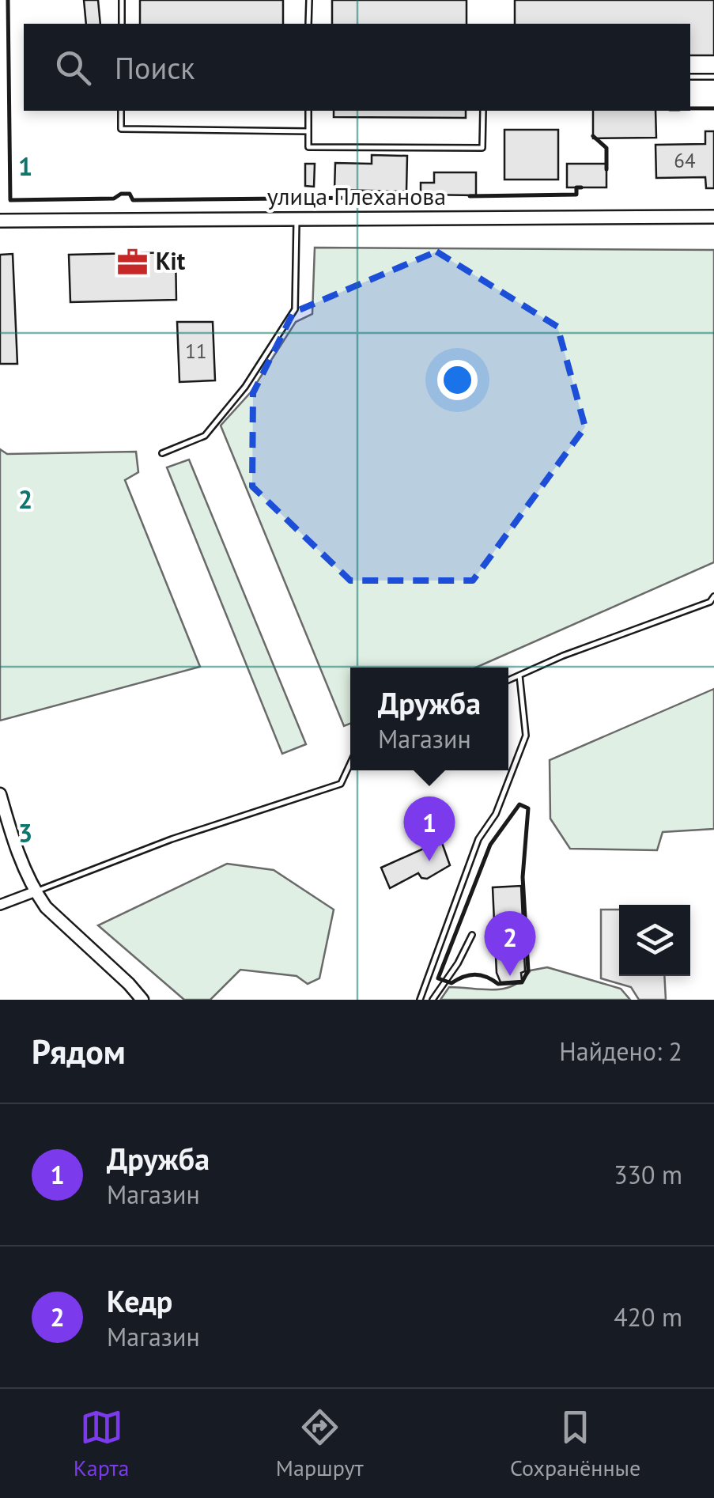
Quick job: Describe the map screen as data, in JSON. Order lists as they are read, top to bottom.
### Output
{
  "streets": {
    "main road": ["улица Плеханова"]
  },
  "places": {
    "office": ["Kit"]
  },
  "house_numbers": ["64", "11"],
  "page": {
    "search": "Поиск",
    "popup": ["Дружба", "Магазин"],
    "pins": ["1", "2"],
    "heading": ["Рядом", "Найдено: 2"],
    "list": [
      {
        "mark": "1",
        "name": "Дружба",
        "note": "Магазин",
        "value": "330 m"
      },
      {
        "mark": "2",
        "name": "Кедр",
        "note": "Магазин",
        "value": "420 m"
      }
    ],
    "nav": ["Карта", "Маршрут", "Сохранённые"]
  },
  "grid": {
    "rows": ["1", "2", "3"]
  }
}
